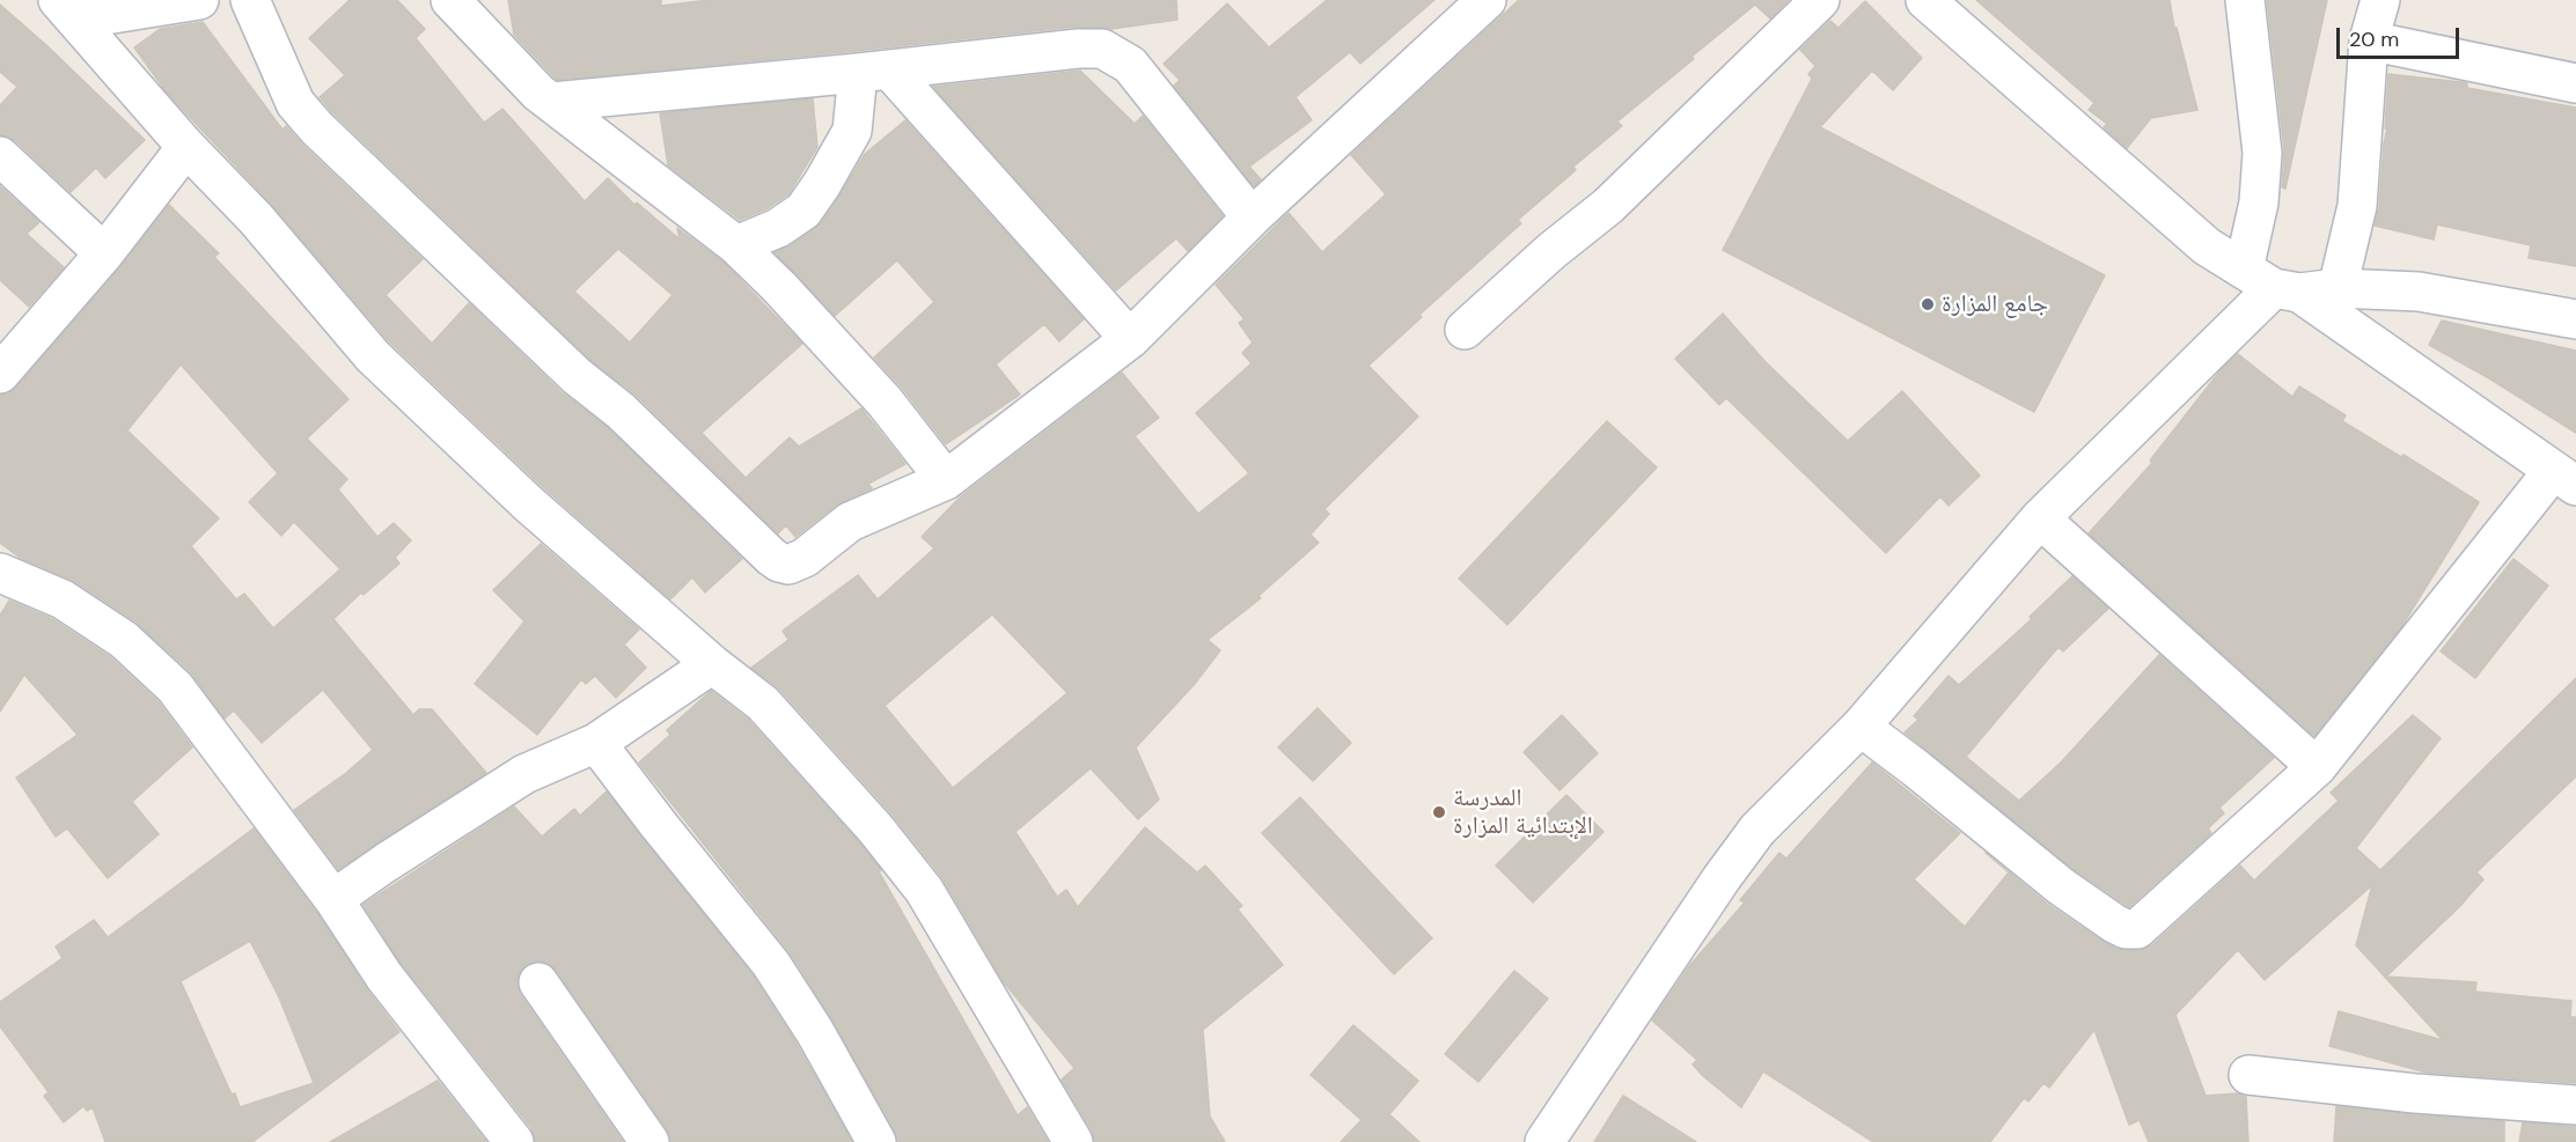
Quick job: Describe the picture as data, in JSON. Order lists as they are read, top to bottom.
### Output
{
  "places": ["جامع المزارة", "المدرسة الإبتدائية المزارة"],
  "scale_bar": "20 m"
}
